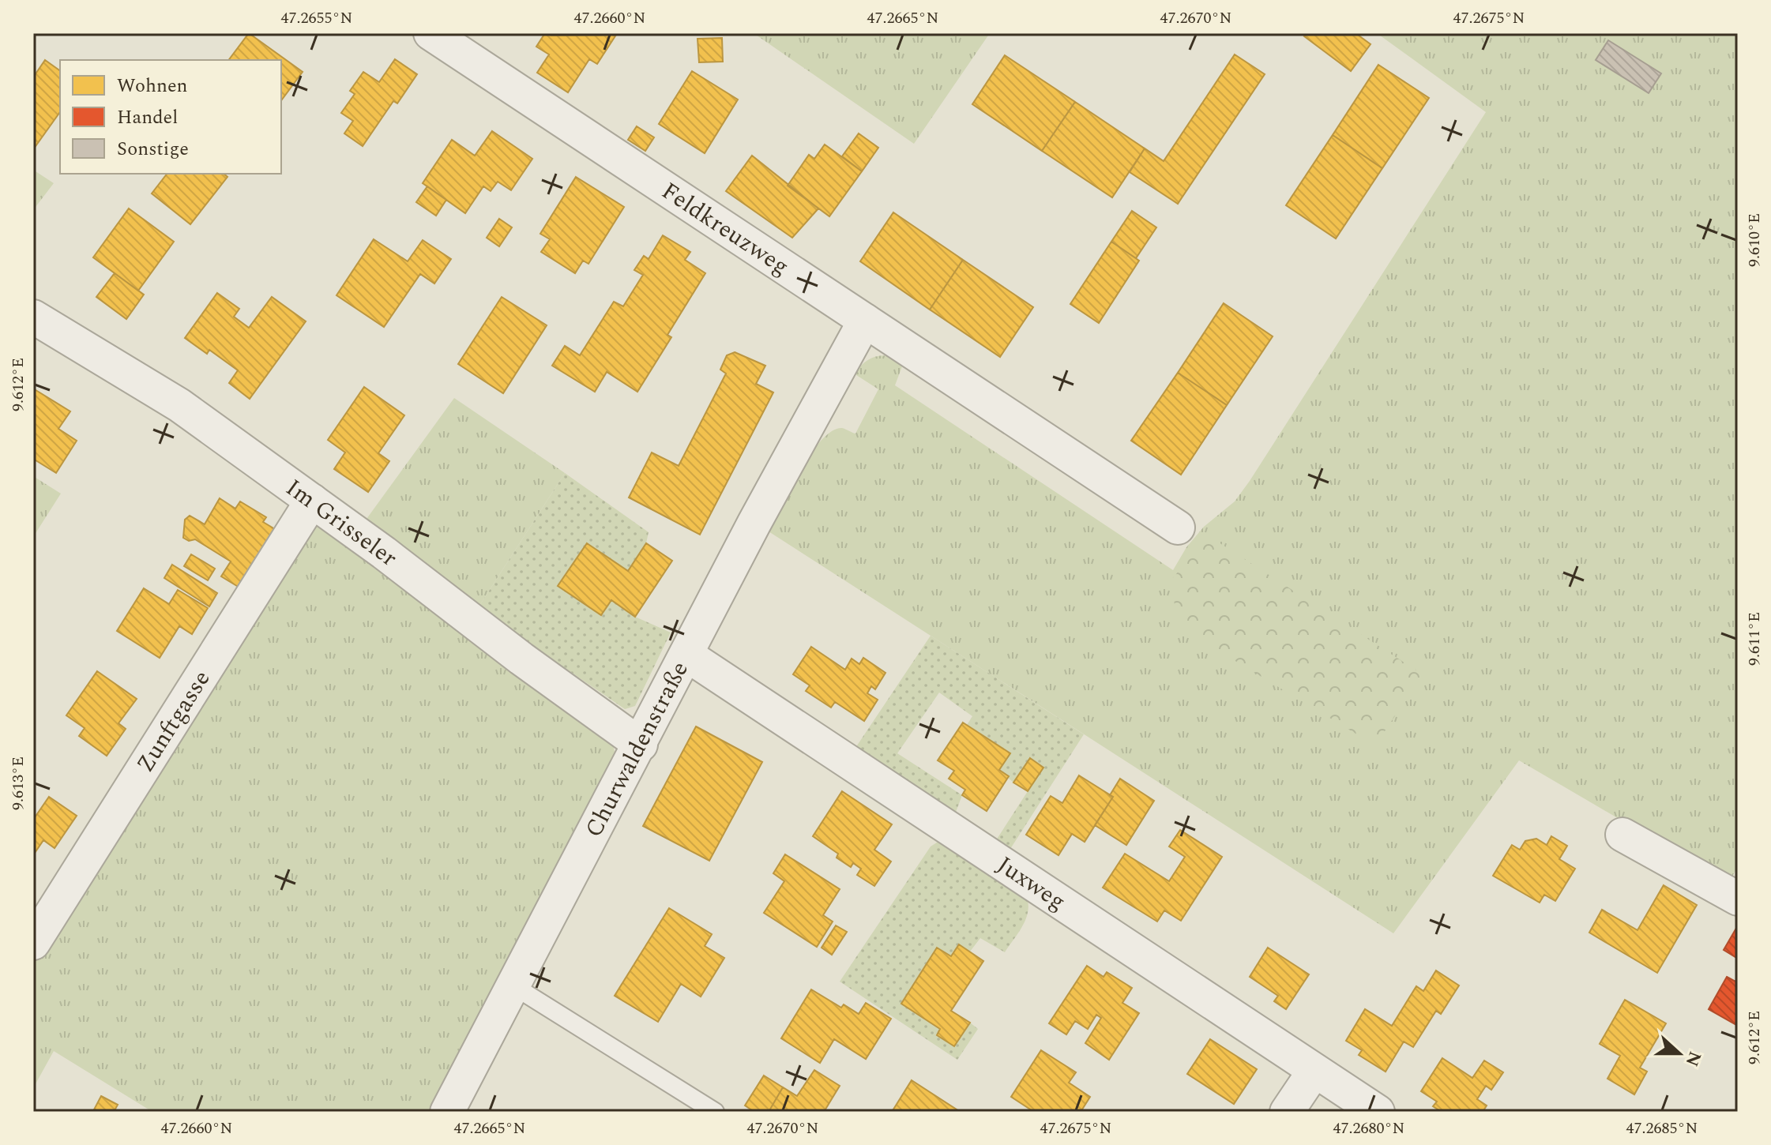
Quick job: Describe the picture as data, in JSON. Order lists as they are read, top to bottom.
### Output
{
  "streets": {
    "street": [
      "Feldkreuzweg",
      "Im Grisseler",
      "Zunftgasse",
      "Churwaldenstraße",
      "Juxweg"
    ]
  },
  "crossings": [
    ["Feldkreuzweg", "Churwaldenstraße"],
    ["Im Grisseler", "Zunftgasse"],
    ["Im Grisseler", "Churwaldenstraße"],
    ["Churwaldenstraße", "Juxweg"]
  ],
  "legend": ["Wohnen", "Handel", "Sonstige"],
  "north": "right",
  "coordinates": [
    "47.2655°N",
    "47.2660°N",
    "47.2665°N",
    "47.2670°N",
    "47.2675°N",
    "9.610°E",
    "9.612°E",
    "9.611°E",
    "9.613°E",
    "47.2680°N",
    "47.2685°N"
  ]
}
